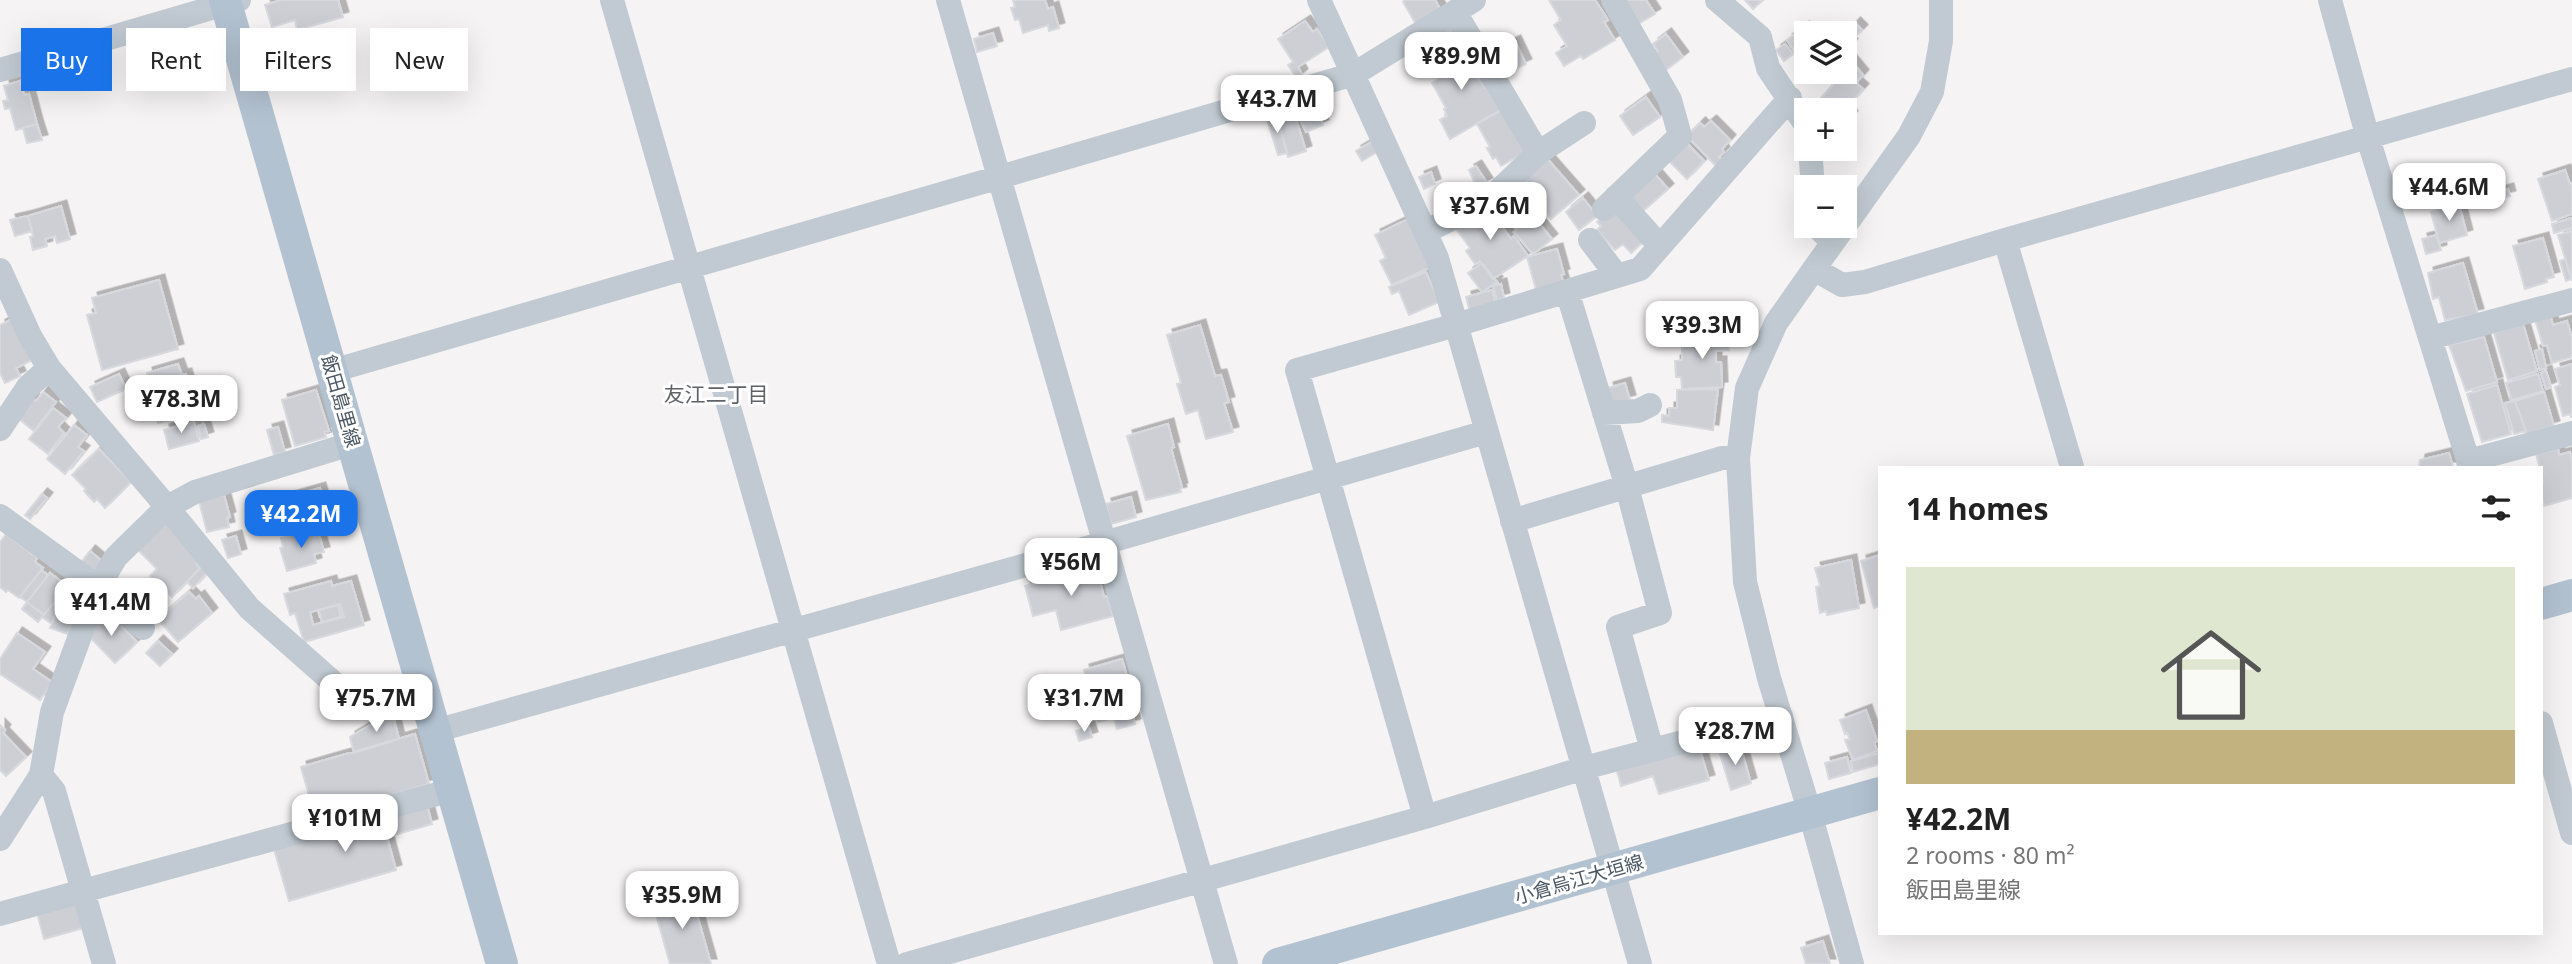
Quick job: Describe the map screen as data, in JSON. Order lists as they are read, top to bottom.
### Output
{
  "streets": {
    "main road": ["飯田島里線", "小倉烏江大垣線"]
  },
  "districts": ["友江二丁目"],
  "page": {
    "map_buttons": ["+", "−"],
    "chip": [
      "Buy",
      "Rent",
      "Filters",
      "New"
    ],
    "price": [
      "¥89.9M",
      "¥43.7M",
      "¥44.6M",
      "¥37.6M",
      "¥39.3M",
      "¥78.3M",
      "¥42.2M",
      "¥56M",
      "¥41.4M",
      "¥75.7M",
      "¥31.7M",
      "¥28.7M",
      "¥101M",
      "¥35.9M"
    ],
    "heading": "14 homes",
    "list": [
      {
        "name": "¥42.2M",
        "note": "2 rooms · 80 m² · 飯田島里線"
      }
    ]
  }
}
